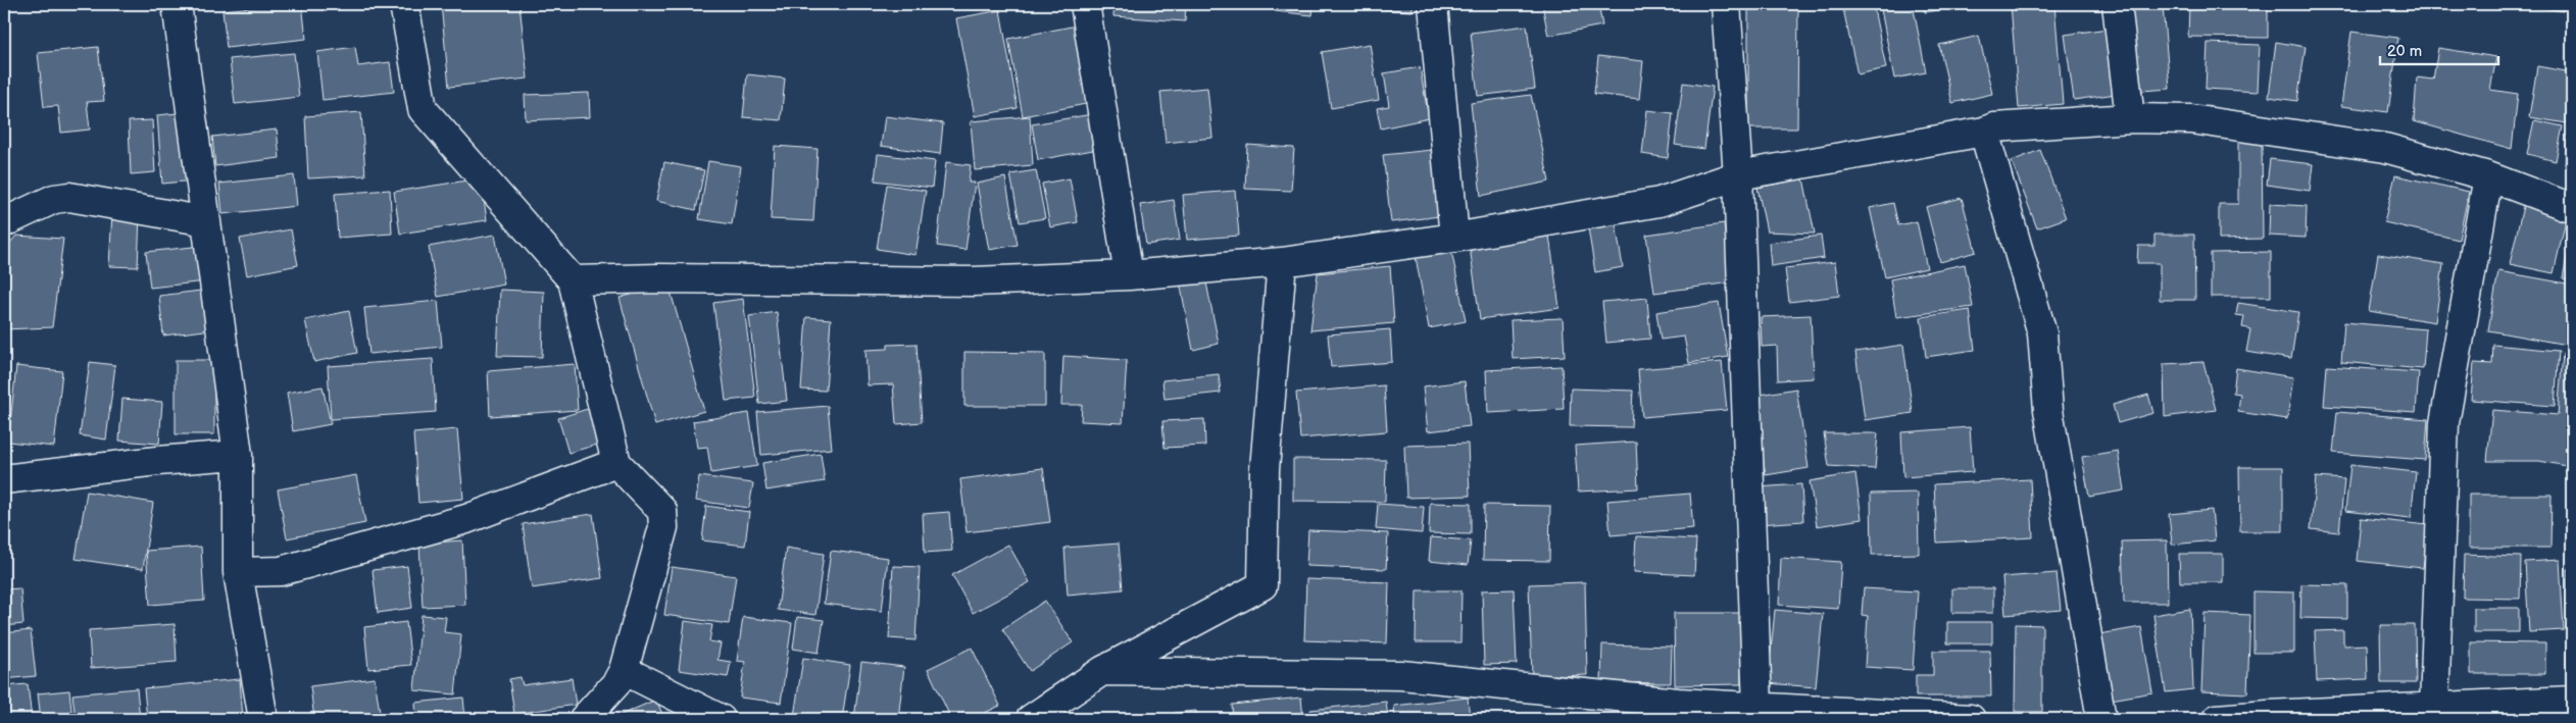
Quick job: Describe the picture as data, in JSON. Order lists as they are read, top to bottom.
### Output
{
  "scale_bar": "20 m"
}
